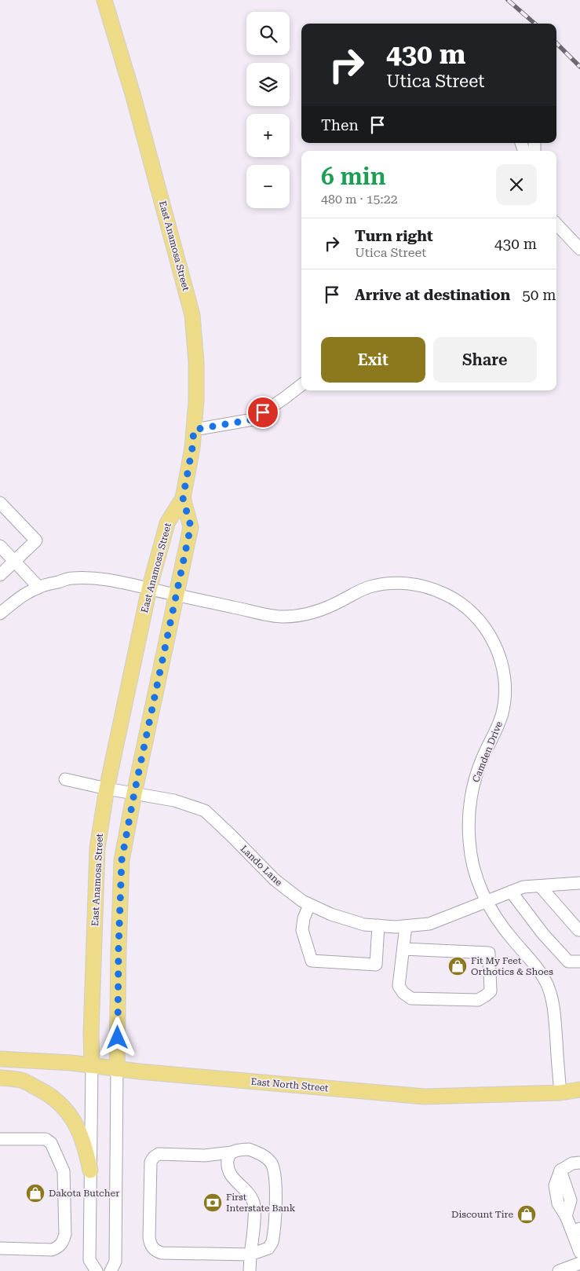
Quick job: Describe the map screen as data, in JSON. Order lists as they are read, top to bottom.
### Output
{
  "streets": {
    "main road": ["East Anamosa Street", "East North Street"],
    "street": ["Camden Drive", "Lando Lane"]
  },
  "crossings": [
    ["East Anamosa Street", "Camden Drive"],
    ["East Anamosa Street", "Lando Lane"],
    ["East Anamosa Street", "East North Street"],
    ["Camden Drive", "Lando Lane"],
    ["Camden Drive", "East North Street"]
  ],
  "places": {
    "shop": ["Fit My Feet Orthotics & Shoes", "Dakota Butcher", "Discount Tire"],
    "bank": ["First Interstate Bank"]
  },
  "page": {
    "map_buttons": ["+", "−"],
    "turn": ["430 m", "Utica Street"],
    "then": "Then",
    "heading": ["6 min", "480 m · 15:22"],
    "list": [
      {
        "name": "Turn right",
        "note": "Utica Street",
        "value": "430 m"
      },
      {
        "name": "Arrive at destination",
        "value": "50 m"
      }
    ],
    "buttons": ["Exit", "Share"]
  }
}
